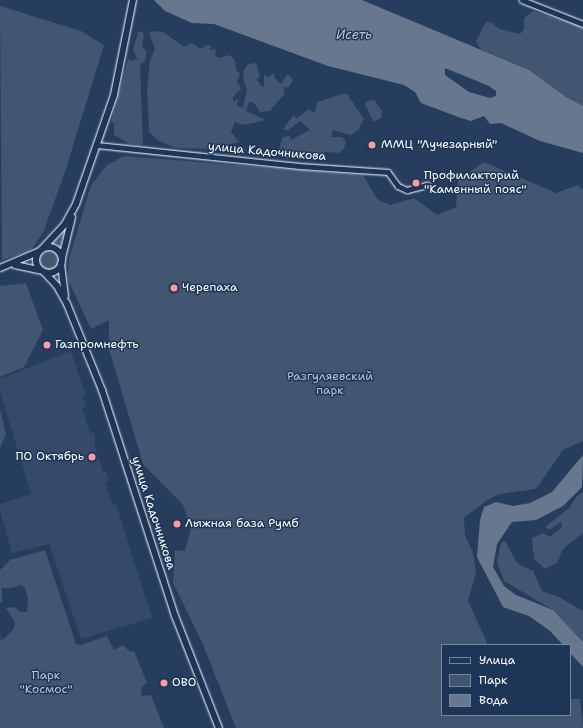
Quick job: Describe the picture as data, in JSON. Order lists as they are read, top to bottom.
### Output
{
  "streets": {
    "main road": ["улица Кадочникова"]
  },
  "water": ["Исеть"],
  "parks": ["Разгуляевский парк", "Парк \"Космос\""],
  "places": [
    "ММЦ \"Лучезарный\"",
    "Профилакторий \"Каменный пояс\"",
    "Черепаха",
    "Газпромнефть",
    "ПО Октябрь",
    "Лыжная база Румб",
    "ОВО"
  ],
  "legend": ["Улица", "Парк", "Вода"]
}
